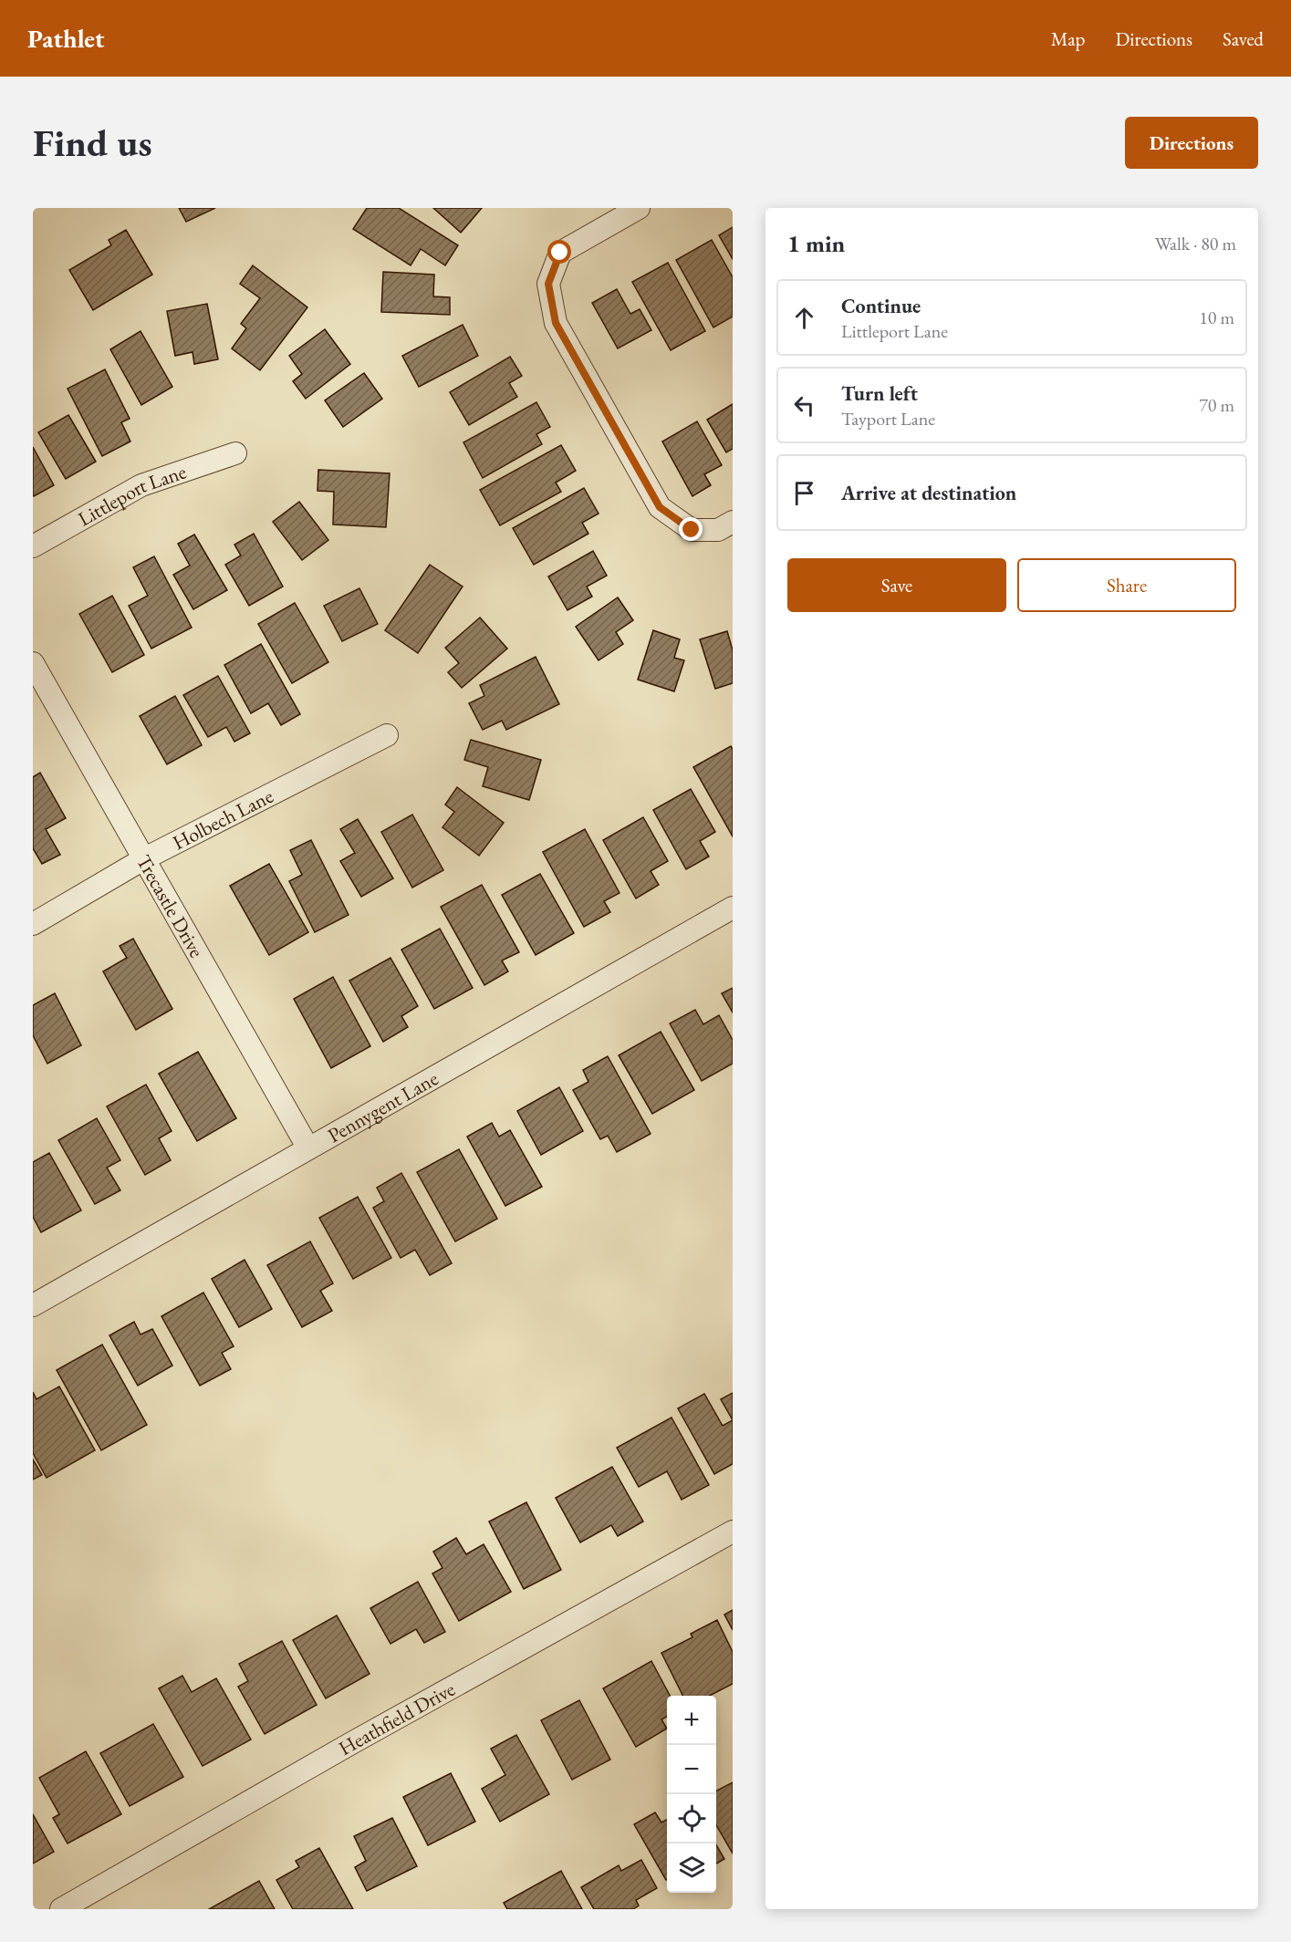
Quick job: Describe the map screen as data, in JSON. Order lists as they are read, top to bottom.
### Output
{
  "streets": {
    "street": [
      "Littleport Lane",
      "Holbech Lane",
      "Trecastle Drive",
      "Pennygent Lane",
      "Heathfield Drive"
    ]
  },
  "crossings": [
    ["Holbech Lane", "Trecastle Drive"],
    ["Trecastle Drive", "Pennygent Lane"]
  ],
  "page": {
    "header": "Pathlet",
    "nav": ["Map", "Directions", "Saved"],
    "buttons": [
      "Directions",
      ["Save", "Share"]
    ],
    "title": "Find us",
    "heading": ["1 min", "Walk · 80 m"],
    "list": [
      ["Continue", "Littleport Lane", "10 m"],
      ["Turn left", "Tayport Lane", "70 m"],
      "Arrive at destination"
    ],
    "map_buttons": ["+", "−"]
  }
}
